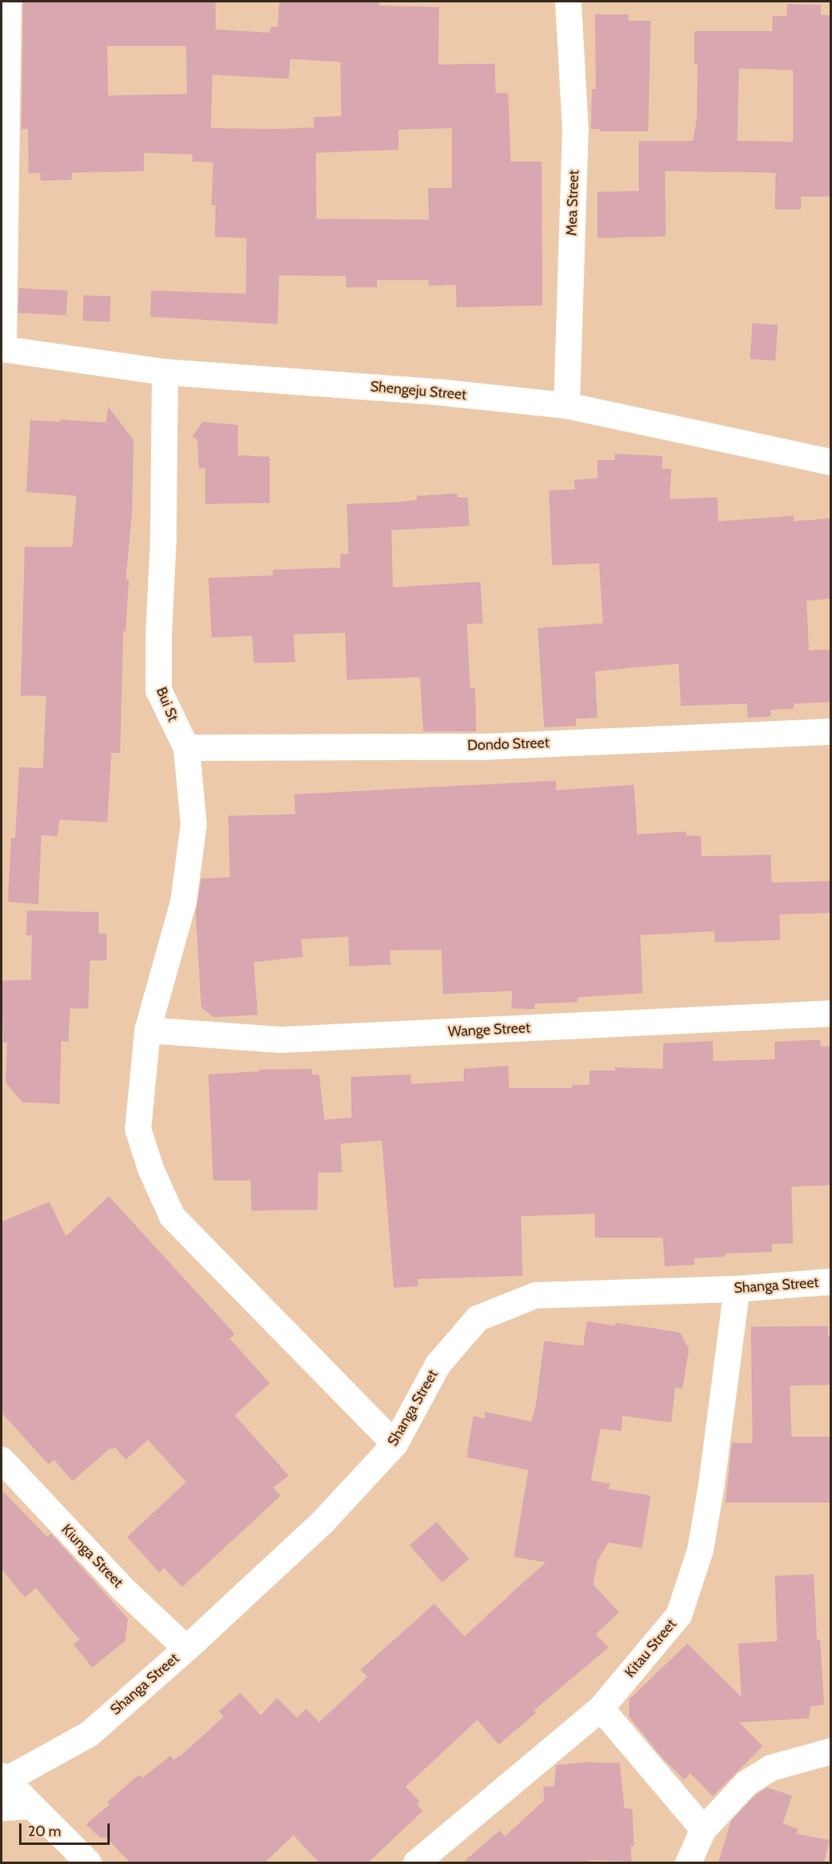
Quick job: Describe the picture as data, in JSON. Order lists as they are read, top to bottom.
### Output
{
  "streets": {
    "street": [
      "Mea Street",
      "Shengeju Street",
      "Bui St",
      "Dondo Street",
      "Wange Street",
      "Shanga Street",
      "Kiunga Street",
      "Kitau Street"
    ]
  },
  "crossings": [
    ["Mea Street", "Shengeju Street"],
    ["Shengeju Street", "Bui St"],
    ["Bui St", "Dondo Street"],
    ["Bui St", "Wange Street"],
    ["Bui St", "Shanga Street"],
    ["Shanga Street", "Kiunga Street"],
    ["Shanga Street", "Kitau Street"]
  ],
  "scale_bar": "20 m"
}
